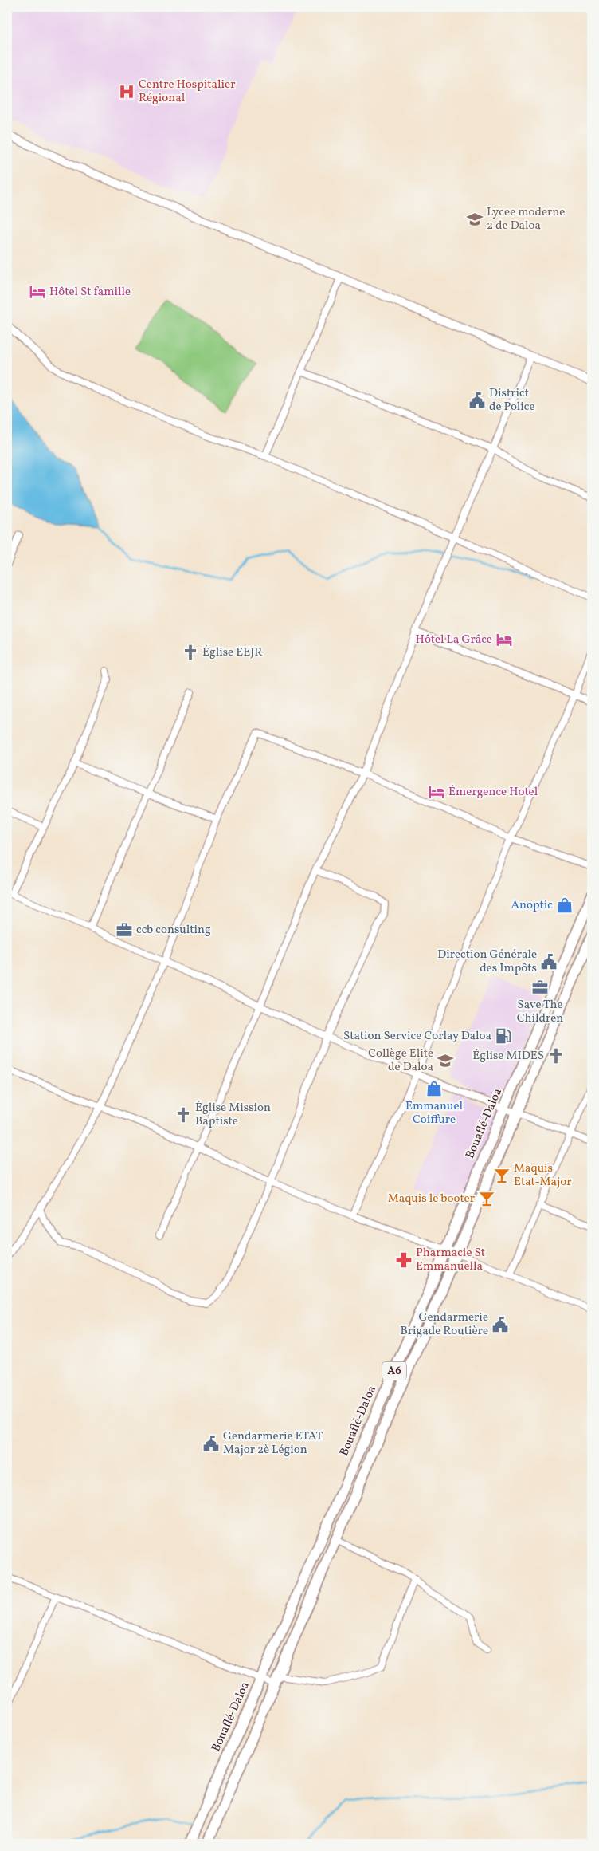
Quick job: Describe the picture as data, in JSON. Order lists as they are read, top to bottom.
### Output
{
  "streets": {
    "highway": ["Bouaflé-Daloa", "A6"]
  },
  "places": {
    "hospital": ["Centre Hospitalier Régional"],
    "school or university": ["Lycee moderne 2 de Daloa", "Collège Elite de Daloa"],
    "hotel": ["Hôtel St famille", "Hôtel La Grâce", "Émergence Hotel"],
    "public building": [
      "District de Police",
      "Direction Générale des Impôts",
      "Gendarmerie Brigade Routière",
      "Gendarmerie ETAT Major 2è Légion"
    ],
    "church": ["Église EEJR", "Église MIDES", "Église Mission Baptiste"],
    "shop": ["Anoptic", "Emmanuel Coiffure"],
    "office": ["ccb consulting", "Save The Children"],
    "fuel station": ["Station Service Corlay Daloa"],
    "bar": ["Maquis Etat-Major", "Maquis le booter"],
    "pharmacy": ["Pharmacie St Emmanuella"]
  }
}
